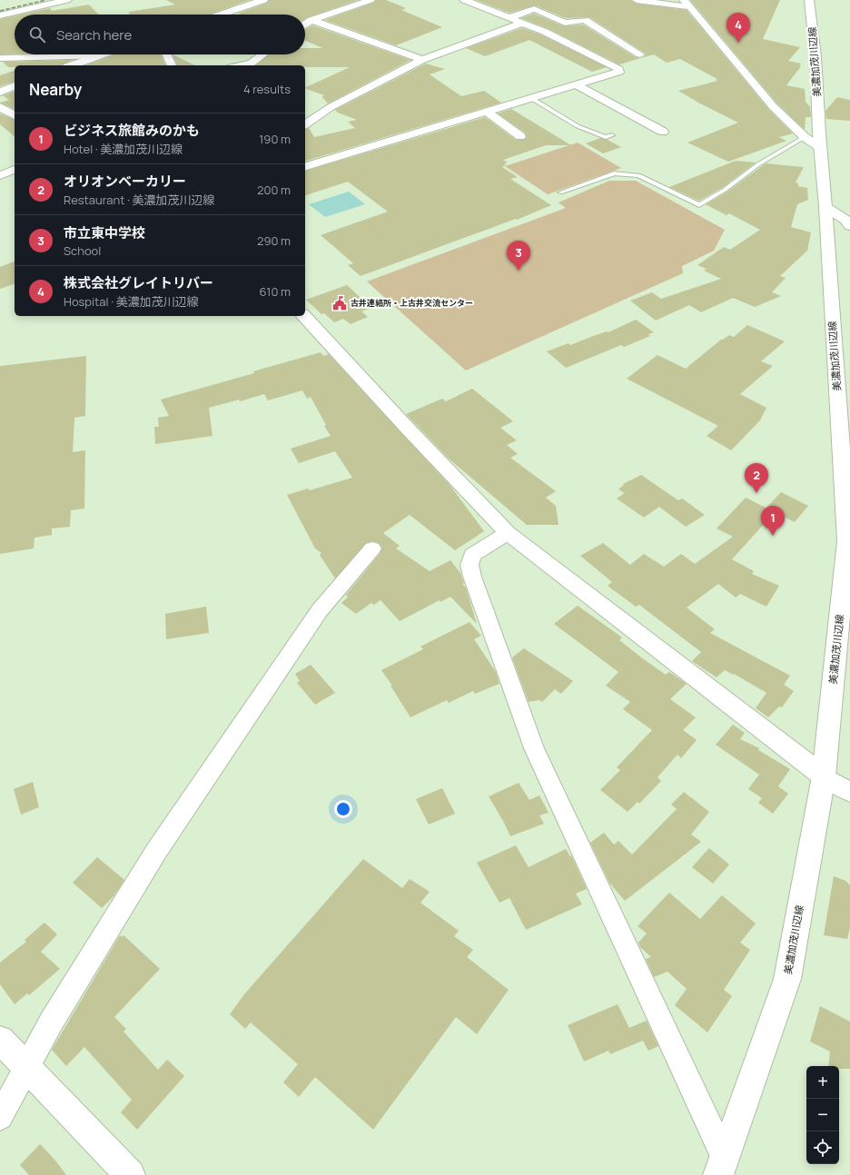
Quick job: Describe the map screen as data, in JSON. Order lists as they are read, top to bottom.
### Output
{
  "streets": {
    "main road": ["美濃加茂川辺線"]
  },
  "places": {
    "public building": ["古井連絡所・上古井交流センター"]
  },
  "page": {
    "pins": [
      "4",
      "3",
      "2",
      "1"
    ],
    "search": "Search here",
    "heading": ["Nearby", "4 results"],
    "list": [
      {
        "mark": "1",
        "name": "ビジネス旅館みのかも",
        "note": "Hotel · 美濃加茂川辺線",
        "value": "190 m"
      },
      {
        "mark": "2",
        "name": "オリオンベーカリー",
        "note": "Restaurant · 美濃加茂川辺線",
        "value": "200 m"
      },
      {
        "mark": "3",
        "name": "市立東中学校",
        "note": "School",
        "value": "290 m"
      },
      {
        "mark": "4",
        "name": "株式会社グレイトリバー",
        "note": "Hospital · 美濃加茂川辺線",
        "value": "610 m"
      }
    ],
    "map_buttons": ["+", "−"]
  }
}
